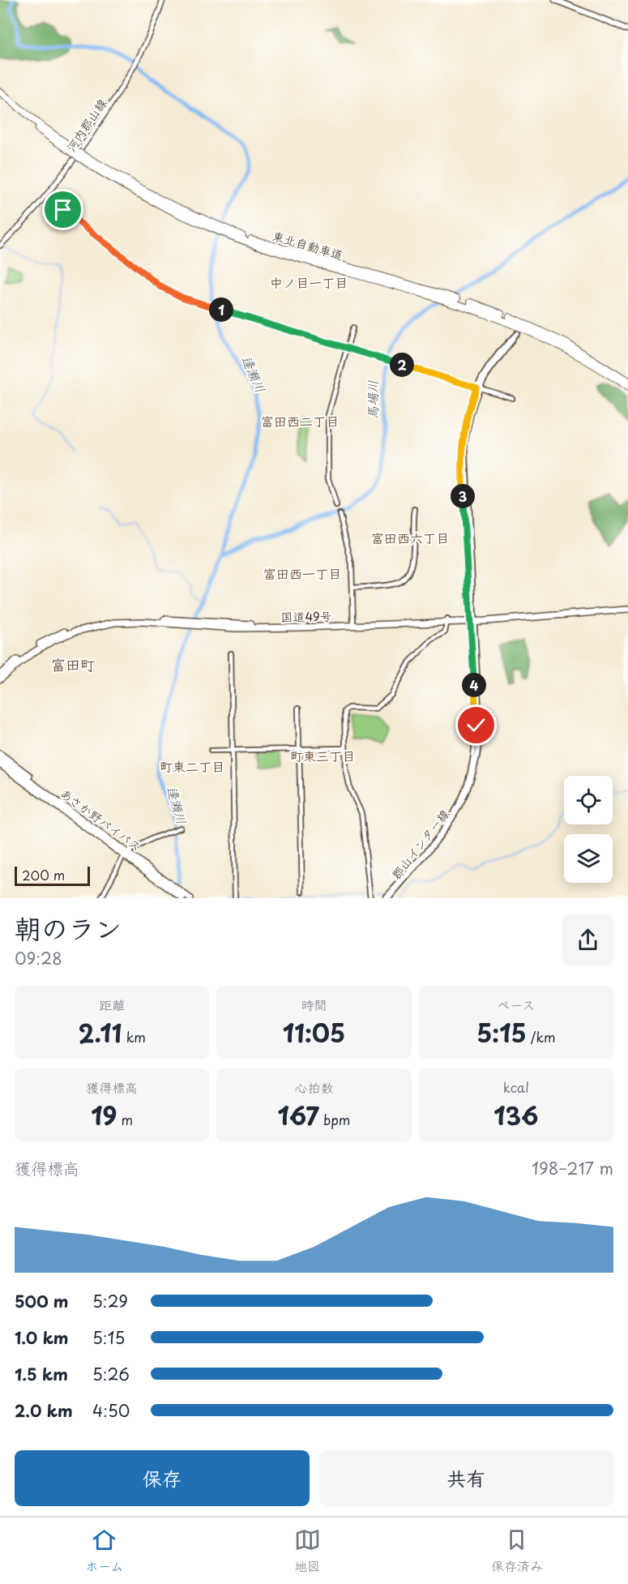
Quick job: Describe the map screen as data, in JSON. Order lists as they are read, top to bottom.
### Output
{
  "streets": {
    "highway": ["東北自動車道", "国道49号", "あさか野バイパス"],
    "main road": ["河内郡山線"],
    "street": ["郡山インター線"]
  },
  "crossings": [
    ["国道49号", "郡山インター線"]
  ],
  "districts": [
    "中ノ目一丁目",
    "富田西二丁目",
    "富田西六丁目",
    "富田西一丁目",
    "富田町",
    "町東三丁目",
    "町東二丁目"
  ],
  "water": ["逢瀬川", "馬場川"],
  "scale_bar": "200 m",
  "page": {
    "pins": [
      "1",
      "2",
      "3",
      "4"
    ],
    "scale": "200 m",
    "heading": ["朝のラン", "09:28"],
    "stats": [
      ["距離", "2.11 km"],
      ["時間", "11:05"],
      ["ペース", "5:15 /km"],
      ["獲得標高", "19 m"],
      ["心拍数", "167 bpm"],
      ["kcal", "136"]
    ],
    "chart": ["獲得標高", "198–217 m"],
    "list": [
      {
        "name": "500 m",
        "note": "5:29"
      },
      {
        "name": "1.0 km",
        "note": "5:15"
      },
      {
        "name": "1.5 km",
        "note": "5:26"
      },
      {
        "name": "2.0 km",
        "note": "4:50"
      }
    ],
    "buttons": ["保存", "共有"],
    "tabs": ["ホーム", "地図", "保存済み"]
  }
}
